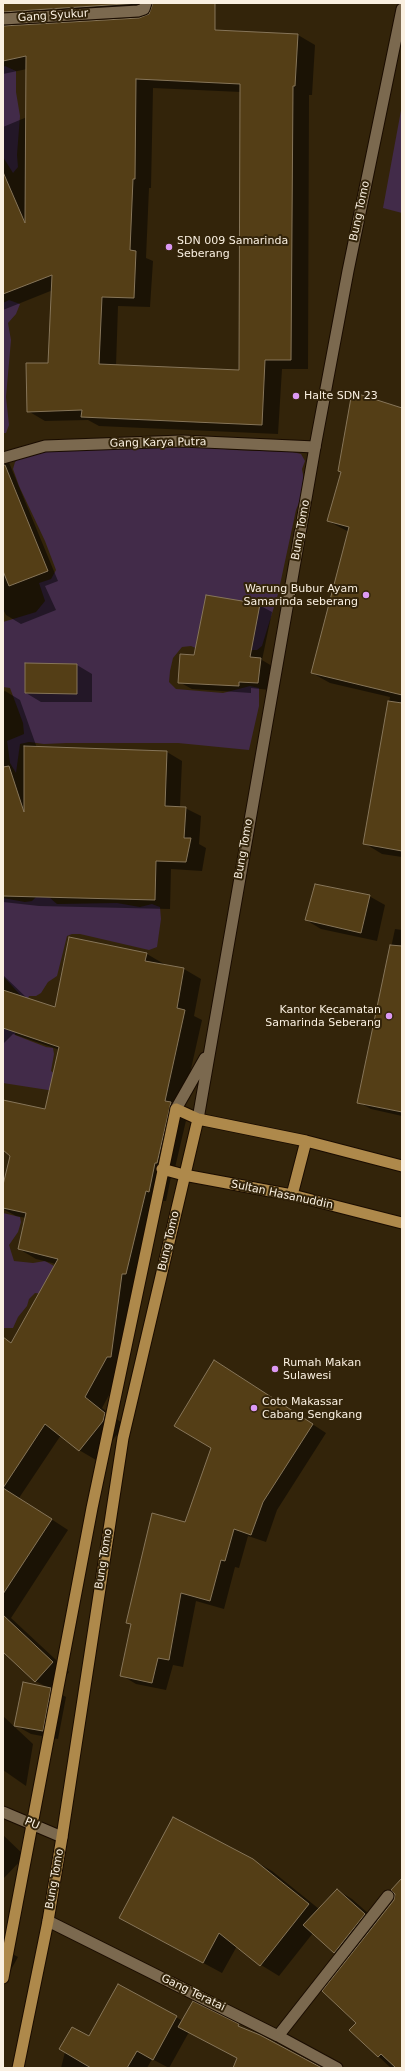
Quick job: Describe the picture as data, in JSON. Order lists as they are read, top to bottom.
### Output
{
  "streets": {
    "main road": ["Bung Tomo", "Sultan Hasanuddin"],
    "street": [
      "Gang Syukur",
      "Gang Karya Putra",
      "PU",
      "Gang Teratai"
    ]
  },
  "crossings": [
    ["Bung Tomo", "Gang Karya Putra"],
    ["Bung Tomo", "Sultan Hasanuddin"],
    ["Bung Tomo", "PU"],
    ["Bung Tomo", "Gang Teratai"]
  ],
  "places": [
    "SDN 009 Samarinda Seberang",
    "Halte SDN 23",
    "Warung Bubur Ayam Samarinda seberang",
    "Kantor Kecamatan Samarinda Seberang",
    "Rumah Makan Sulawesi",
    "Coto Makassar Cabang Sengkang"
  ]
}
